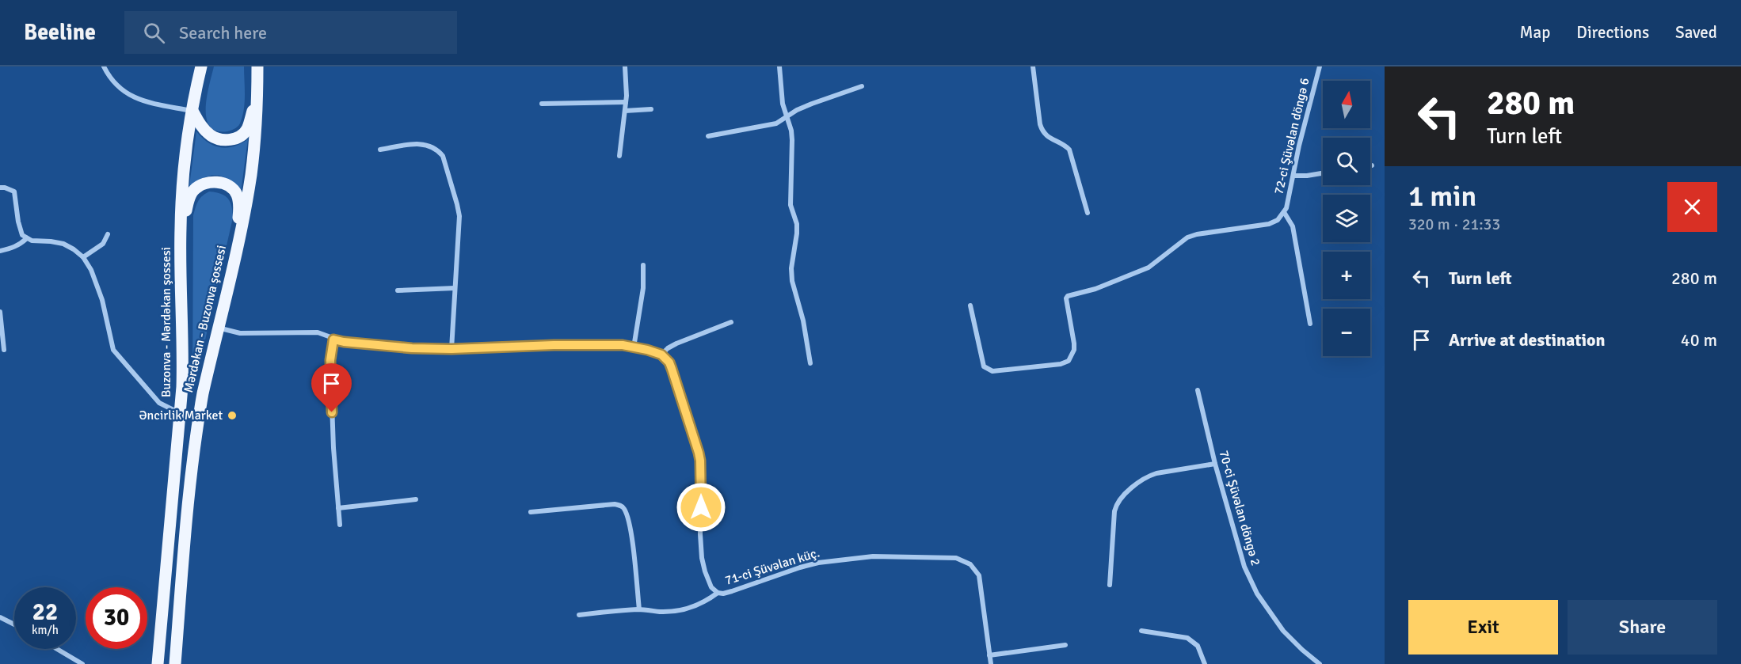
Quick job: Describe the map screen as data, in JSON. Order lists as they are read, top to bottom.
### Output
{
  "streets": {
    "main road": ["Mərdəkan - Buzonva şossesi", "Buzonva - Mərdəkan şossesi"],
    "street": ["72-ci Şüvəlan döngə 6", "70-ci Şüvəlan döngə 2", "71-ci Şüvəlan küç."]
  },
  "places": ["Əncirlik Market"],
  "north": "top",
  "page": {
    "header": "Beeline",
    "search": "Search here",
    "nav": ["Map", "Directions", "Saved"],
    "turn": ["280 m", "Turn left"],
    "map_buttons": ["+", "−"],
    "heading": ["1 min", "320 m · 21:33"],
    "list": [
      {
        "name": "Turn left",
        "value": "280 m"
      },
      {
        "name": "Arrive at destination",
        "value": "40 m"
      }
    ],
    "speed": "22 km/h",
    "limit": "30",
    "buttons": ["Exit", "Share"]
  }
}
